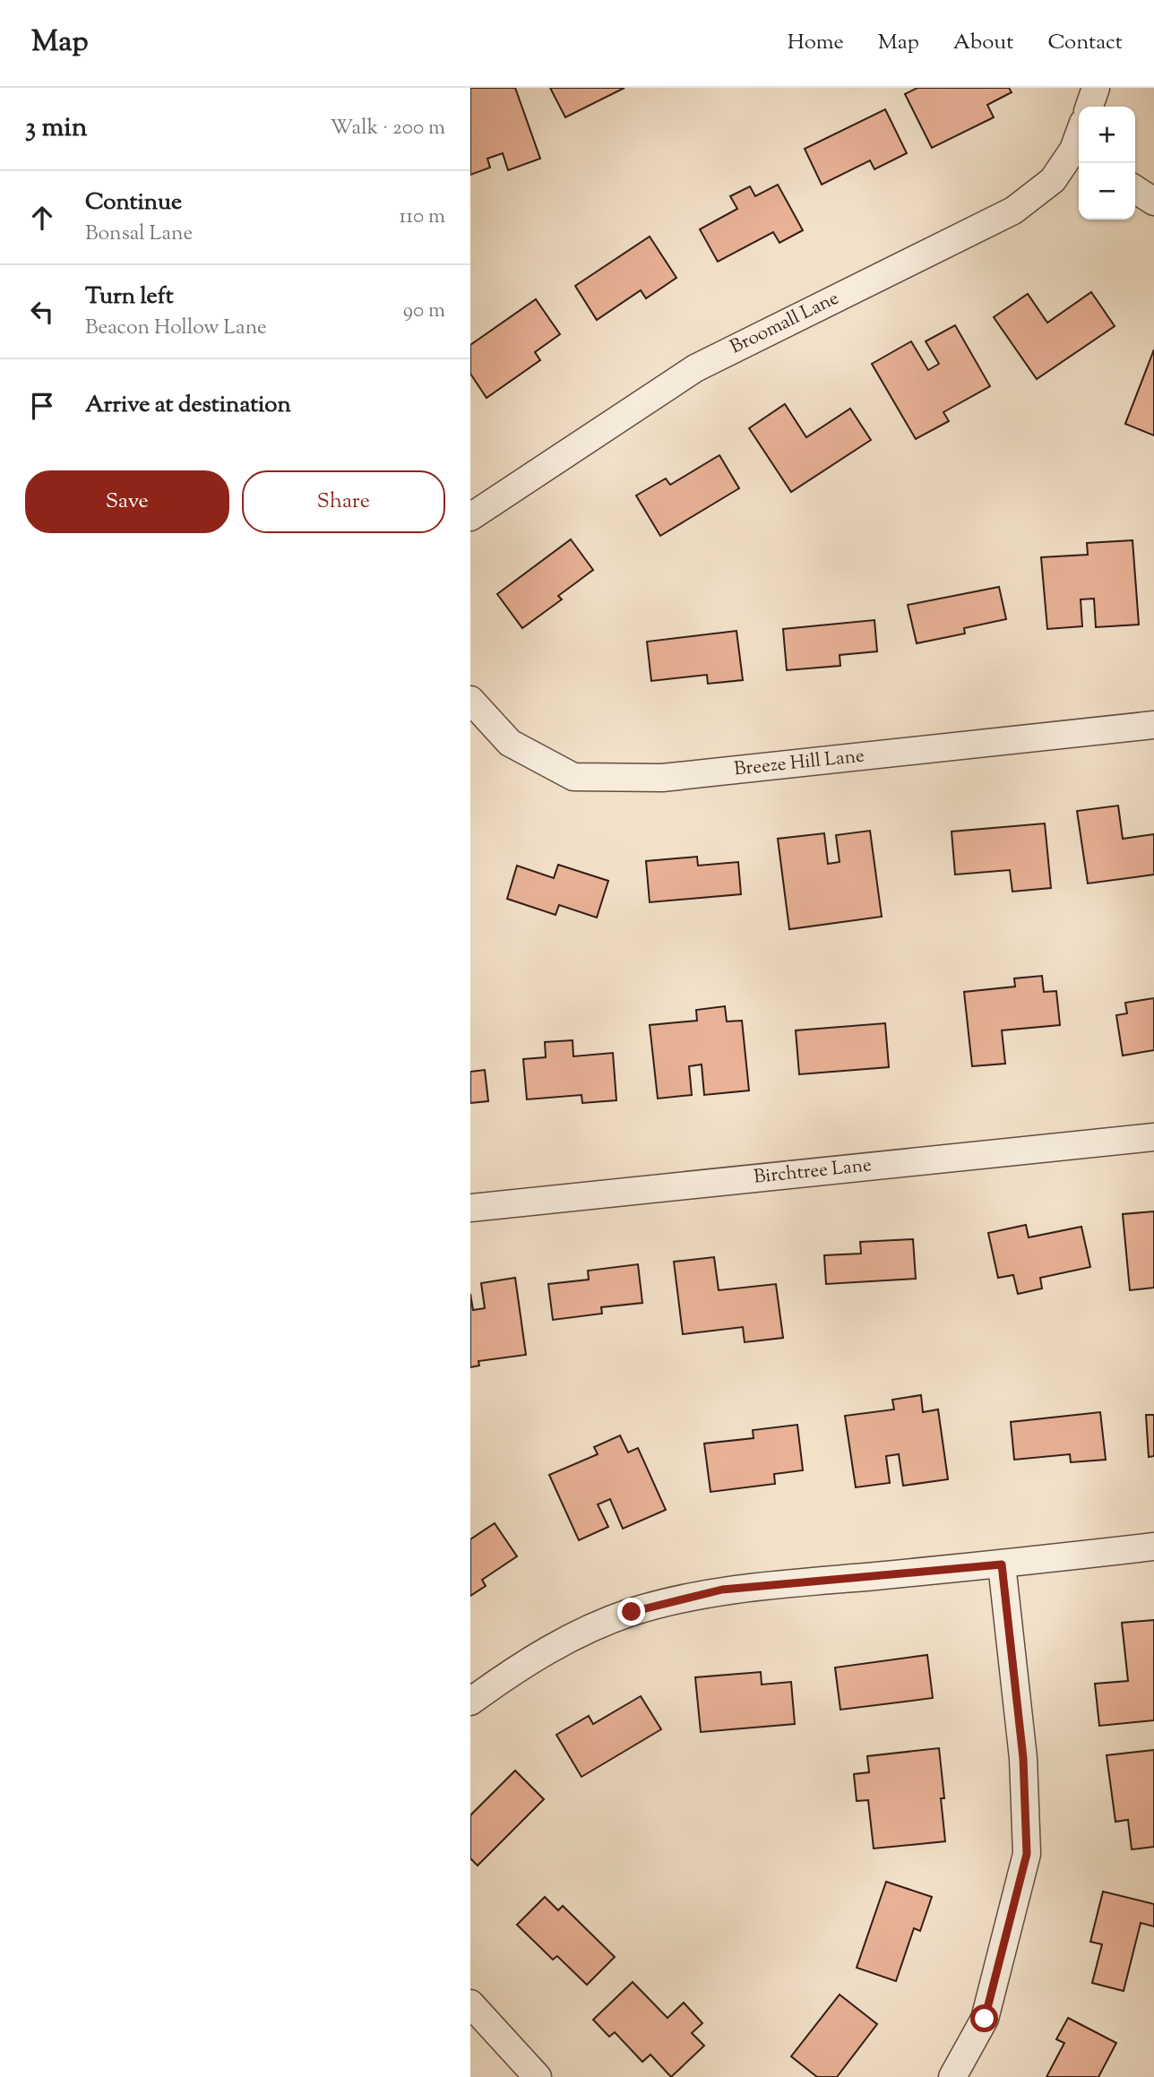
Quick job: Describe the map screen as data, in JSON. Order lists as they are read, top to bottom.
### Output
{
  "streets": {
    "street": ["Broomall Lane", "Breeze Hill Lane", "Birchtree Lane"]
  },
  "page": {
    "header": "Map",
    "nav": [
      "Home",
      "Map",
      "About",
      "Contact"
    ],
    "heading": ["3 min", "Walk · 200 m"],
    "map_buttons": ["+", "−"],
    "list": [
      ["Continue", "Bonsal Lane", "110 m"],
      ["Turn left", "Beacon Hollow Lane", "90 m"],
      "Arrive at destination"
    ],
    "buttons": ["Save", "Share"]
  }
}
